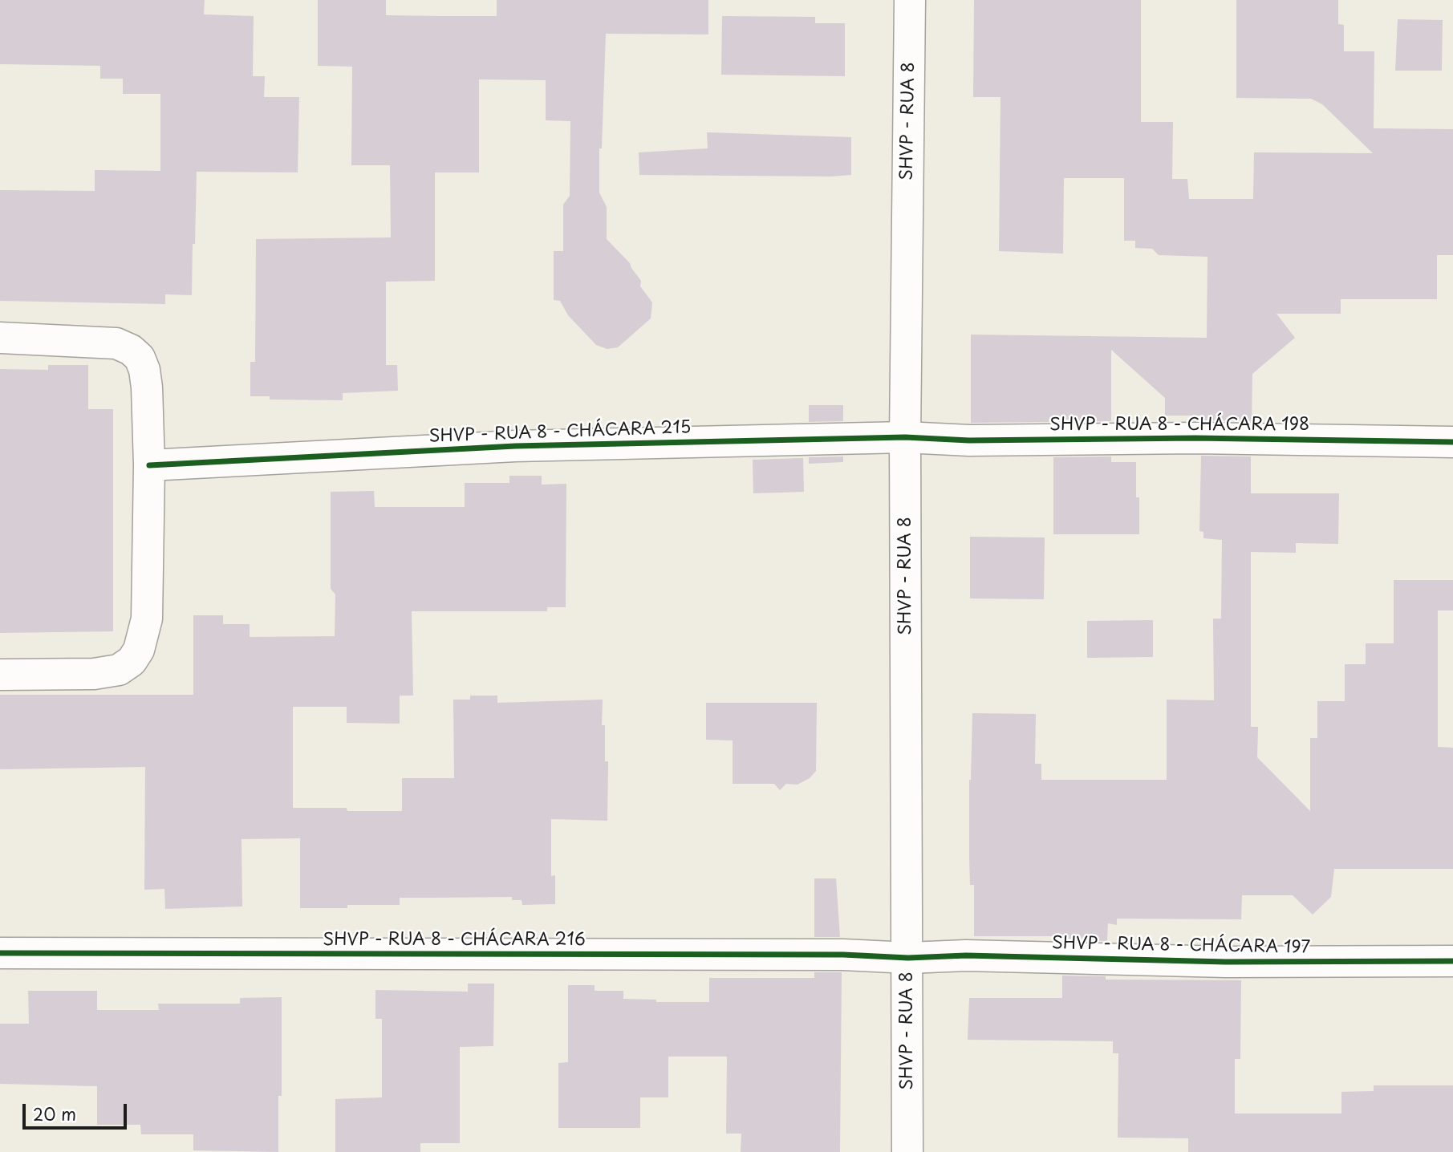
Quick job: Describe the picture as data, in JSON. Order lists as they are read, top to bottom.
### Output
{
  "streets": {
    "street": [
      "SHVP - RUA 8",
      "SHVP - RUA 8 - CHÁCARA 198",
      "SHVP - RUA 8 - CHÁCARA 215",
      "SHVP - RUA 8 - CHÁCARA 216",
      "SHVP - RUA 8 - CHÁCARA 197"
    ]
  },
  "crossings": [
    ["SHVP - RUA 8", "SHVP - RUA 8 - CHÁCARA 198"],
    ["SHVP - RUA 8", "SHVP - RUA 8 - CHÁCARA 215"],
    ["SHVP - RUA 8", "SHVP - RUA 8 - CHÁCARA 216"],
    ["SHVP - RUA 8", "SHVP - RUA 8 - CHÁCARA 197"],
    ["SHVP - RUA 8 - CHÁCARA 198", "SHVP - RUA 8 - CHÁCARA 215"],
    ["SHVP - RUA 8 - CHÁCARA 216", "SHVP - RUA 8 - CHÁCARA 197"]
  ],
  "scale_bar": "20 m"
}
